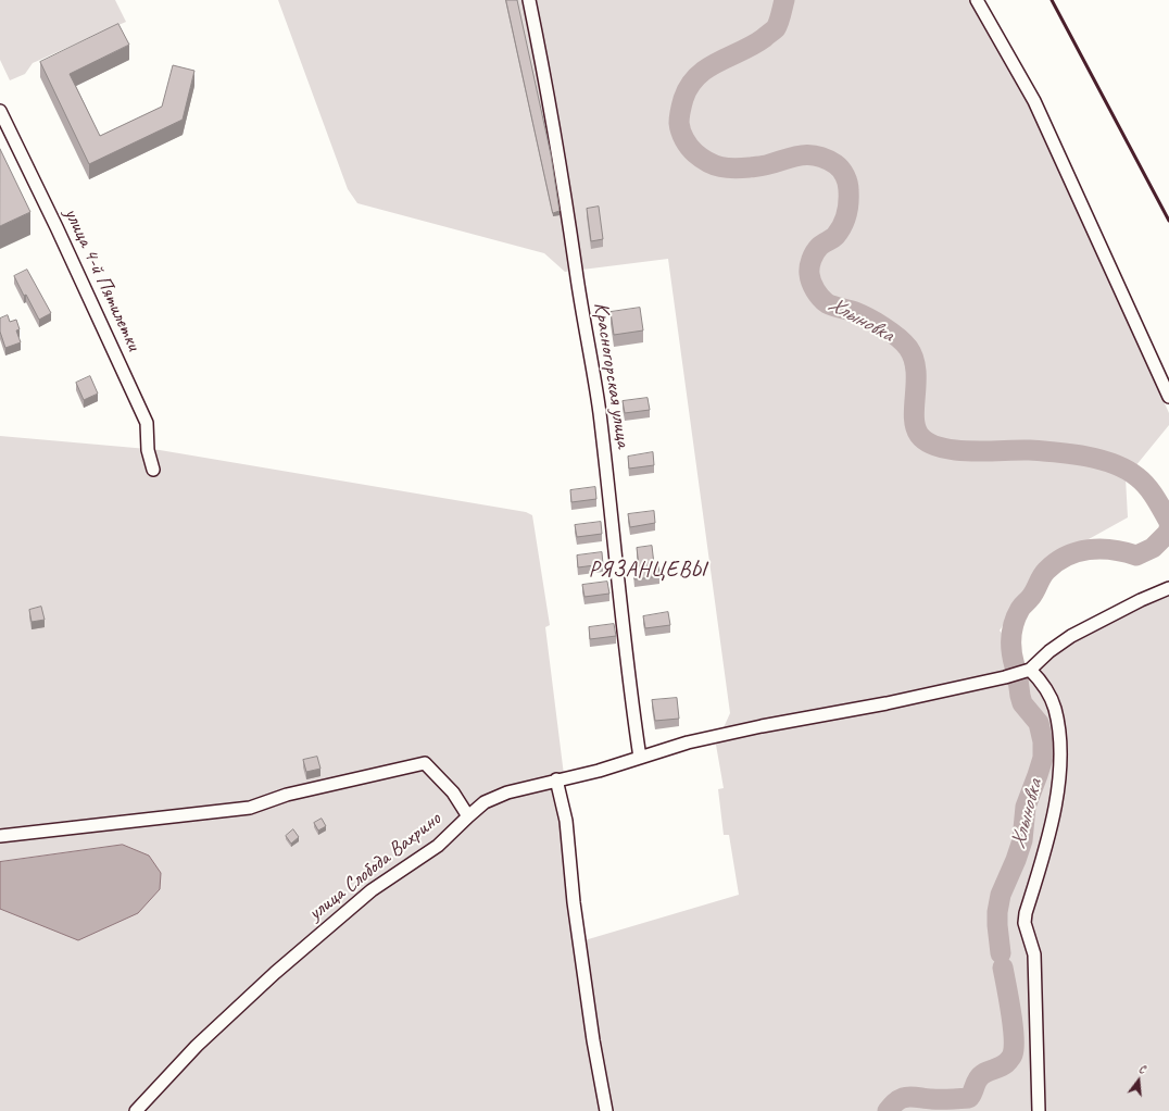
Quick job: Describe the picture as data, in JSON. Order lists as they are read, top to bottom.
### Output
{
  "streets": {
    "street": ["улица 4-й Пятилетки", "Красногорская улица", "улица Слобода Вахрино"]
  },
  "crossings": [
    ["Красногорская улица", "улица Слобода Вахрино"]
  ],
  "districts": ["РЯЗАНЦЕВЫ"],
  "water": ["Хлыновка"],
  "north": "top"
}
